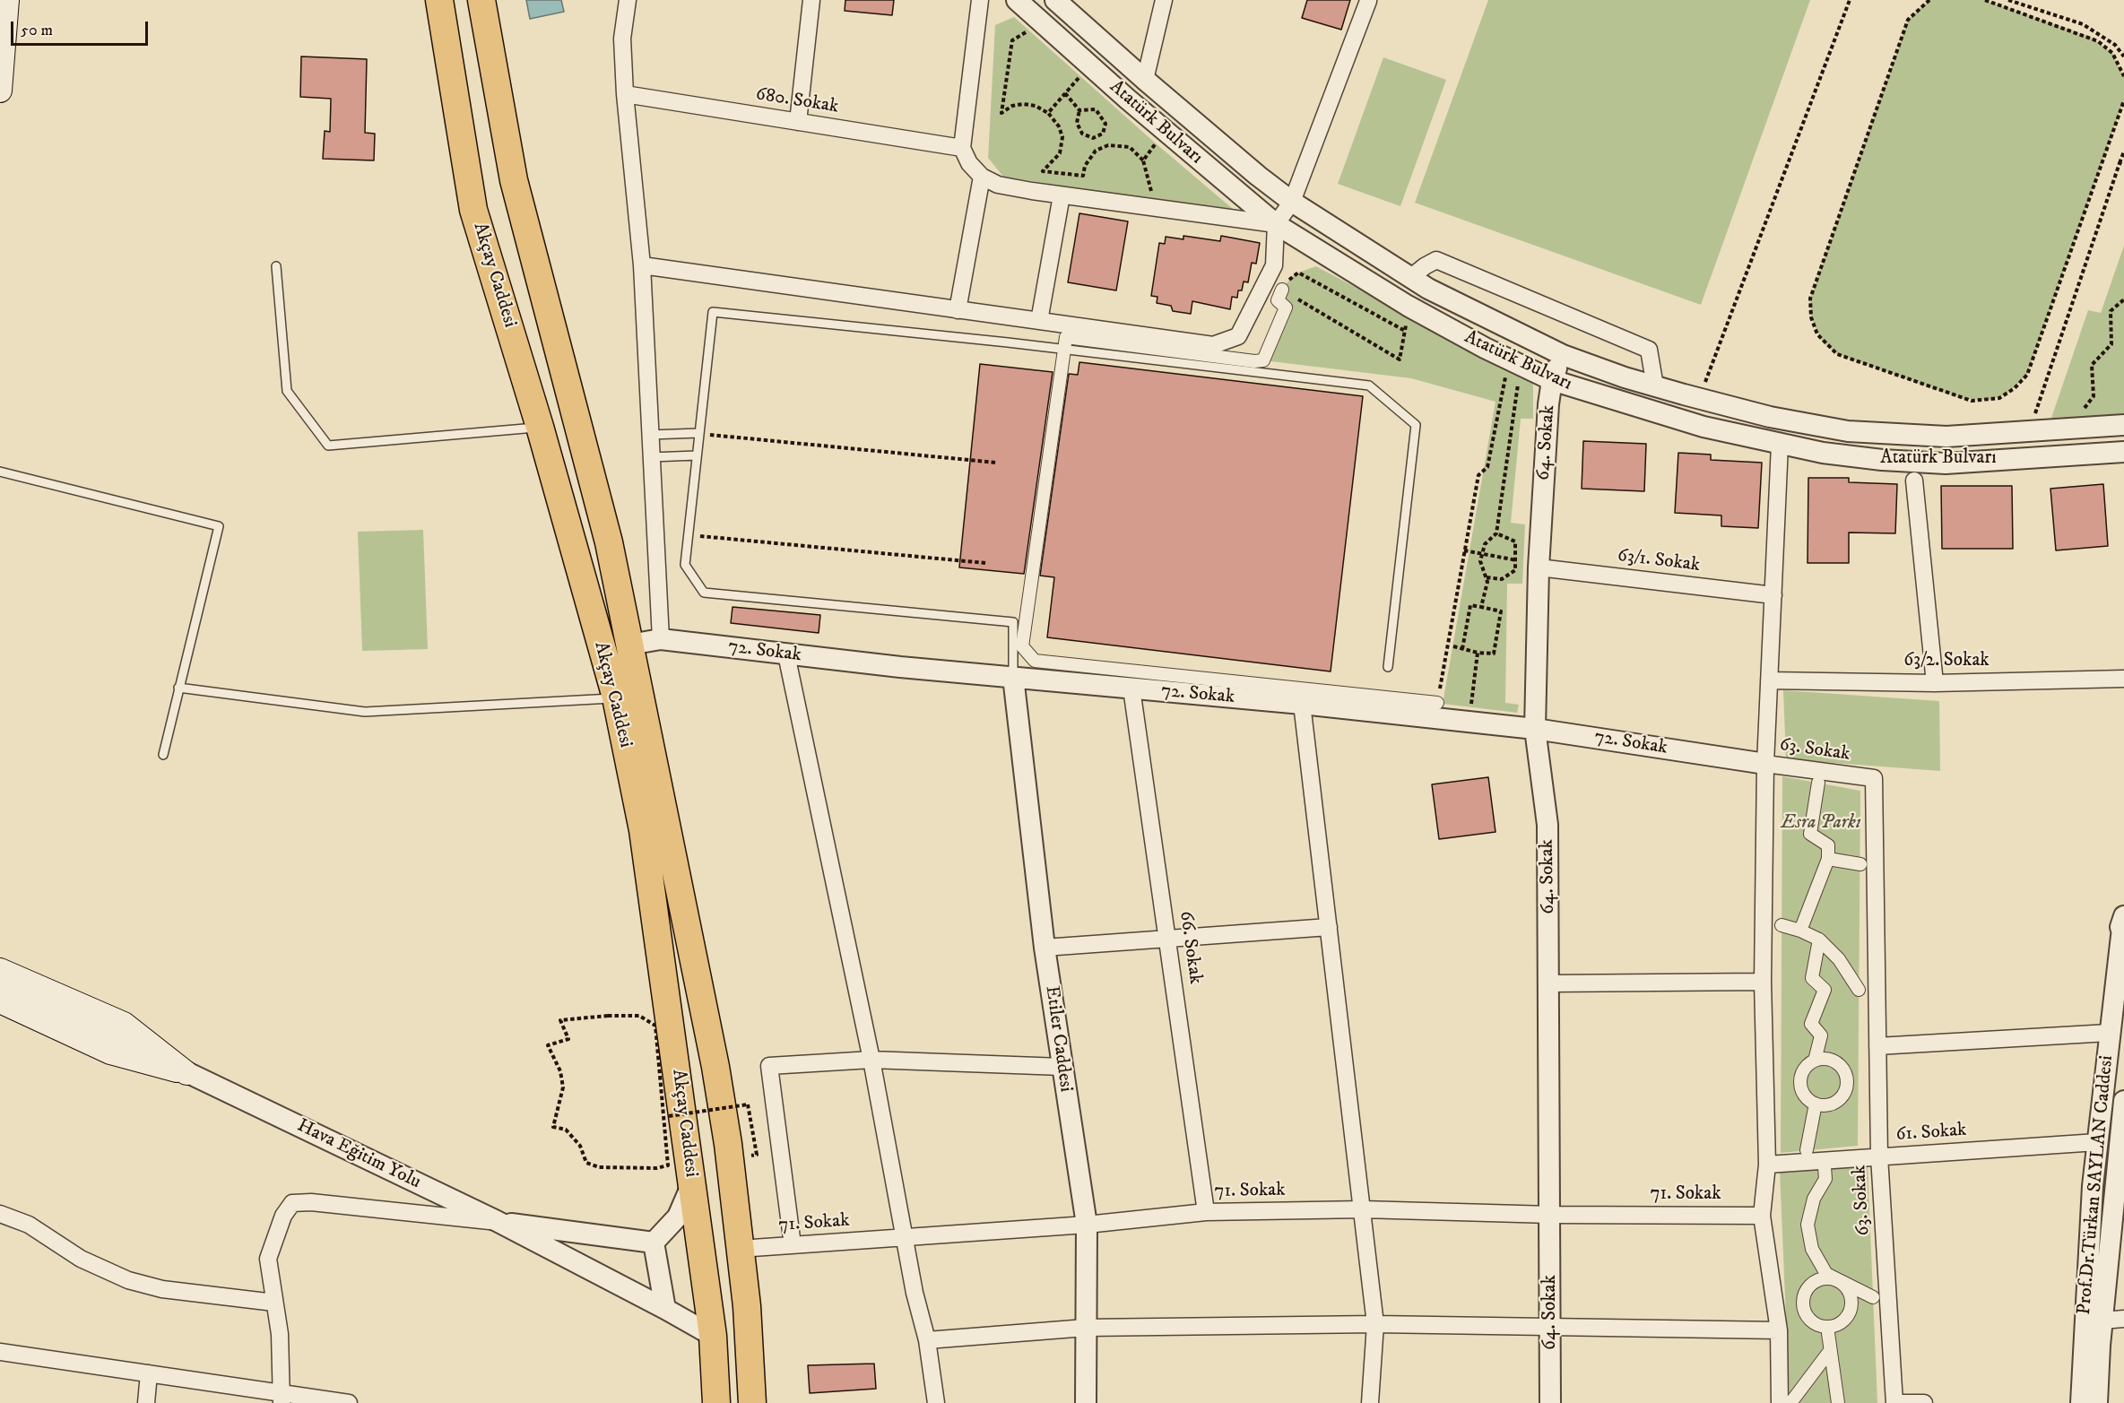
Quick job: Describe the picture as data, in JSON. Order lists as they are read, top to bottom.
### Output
{
  "streets": {
    "highway": ["Akçay Caddesi"],
    "street": [
      "680. Sokak",
      "Atatürk Bulvarı",
      "64. Sokak",
      "63/1. Sokak",
      "72. Sokak",
      "63/2. Sokak",
      "63. Sokak",
      "66. Sokak",
      "Etiler Caddesi",
      "61. Sokak",
      "Hava Eğitim Yolu",
      "Prof.Dr.Türkan SAYLAN Caddesi",
      "71. Sokak"
    ]
  },
  "crossings": [
    ["Atatürk Bulvarı", "64. Sokak"],
    ["Akçay Caddesi", "72. Sokak"],
    ["Akçay Caddesi", "Hava Eğitim Yolu"],
    ["Akçay Caddesi", "71. Sokak"],
    ["64. Sokak", "63/1. Sokak"],
    ["64. Sokak", "72. Sokak"],
    ["64. Sokak", "71. Sokak"],
    ["72. Sokak", "63. Sokak"],
    ["72. Sokak", "66. Sokak"],
    ["72. Sokak", "Etiler Caddesi"],
    ["63. Sokak", "61. Sokak"],
    ["63. Sokak", "71. Sokak"],
    ["66. Sokak", "71. Sokak"],
    ["Etiler Caddesi", "71. Sokak"],
    ["61. Sokak", "Prof.Dr.Türkan SAYLAN Caddesi"]
  ],
  "parks": ["Esra Parkı"],
  "scale_bar": "50 m"
}
